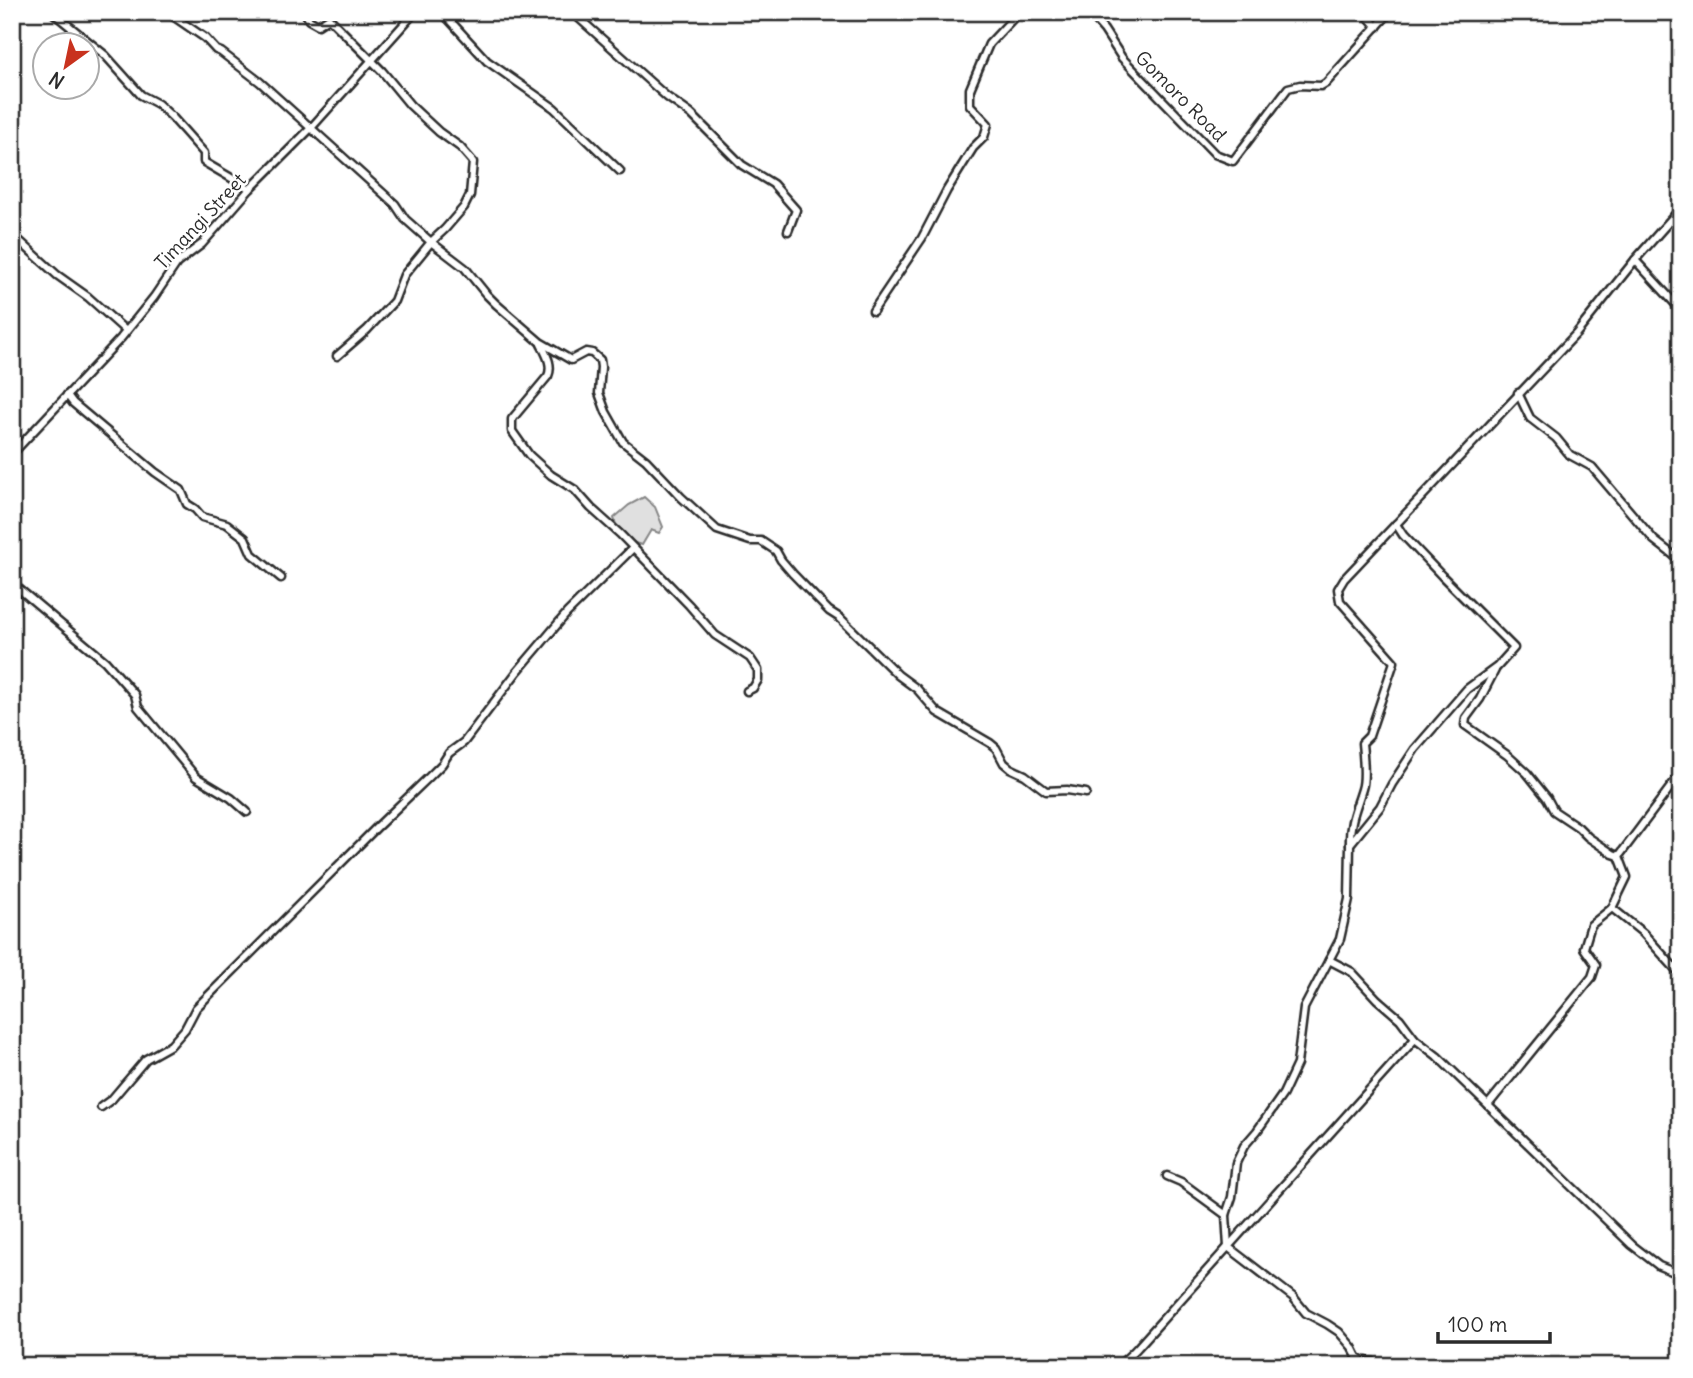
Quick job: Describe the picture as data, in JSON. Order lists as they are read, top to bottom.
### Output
{
  "streets": {
    "street": ["Gomoro Road", "Timangi Street"]
  },
  "scale_bar": "100 m",
  "north": "bottom left"
}
